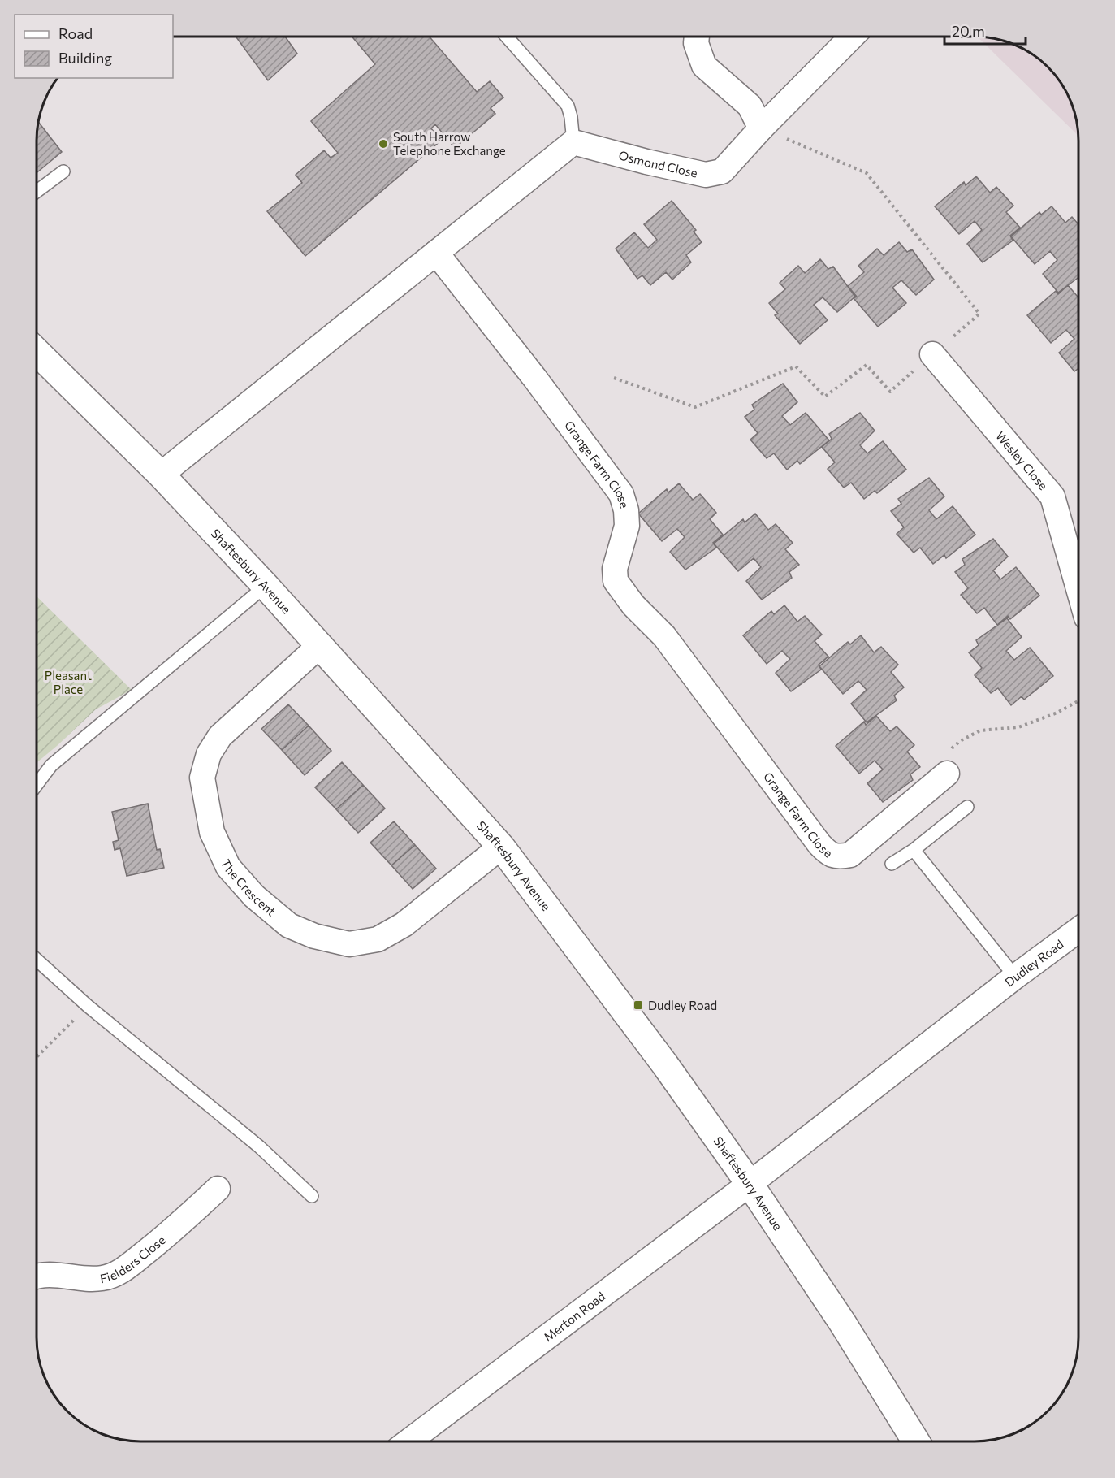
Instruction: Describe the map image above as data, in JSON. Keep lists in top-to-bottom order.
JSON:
{
  "streets": {
    "street": [
      "Osmond Close",
      "Wesley Close",
      "Grange Farm Close",
      "Shaftesbury Avenue",
      "The Crescent",
      "Dudley Road",
      "Fielders Close",
      "Merton Road"
    ]
  },
  "crossings": [
    ["Shaftesbury Avenue", "The Crescent"],
    ["Shaftesbury Avenue", "Dudley Road"],
    ["Shaftesbury Avenue", "Merton Road"],
    ["Dudley Road", "Merton Road"]
  ],
  "parks": ["Pleasant Place"],
  "places": {
    "other": ["South Harrow Telephone Exchange"],
    "transit": ["Dudley Road"]
  },
  "legend": ["Road", "Building"],
  "scale_bar": "20 m"
}
